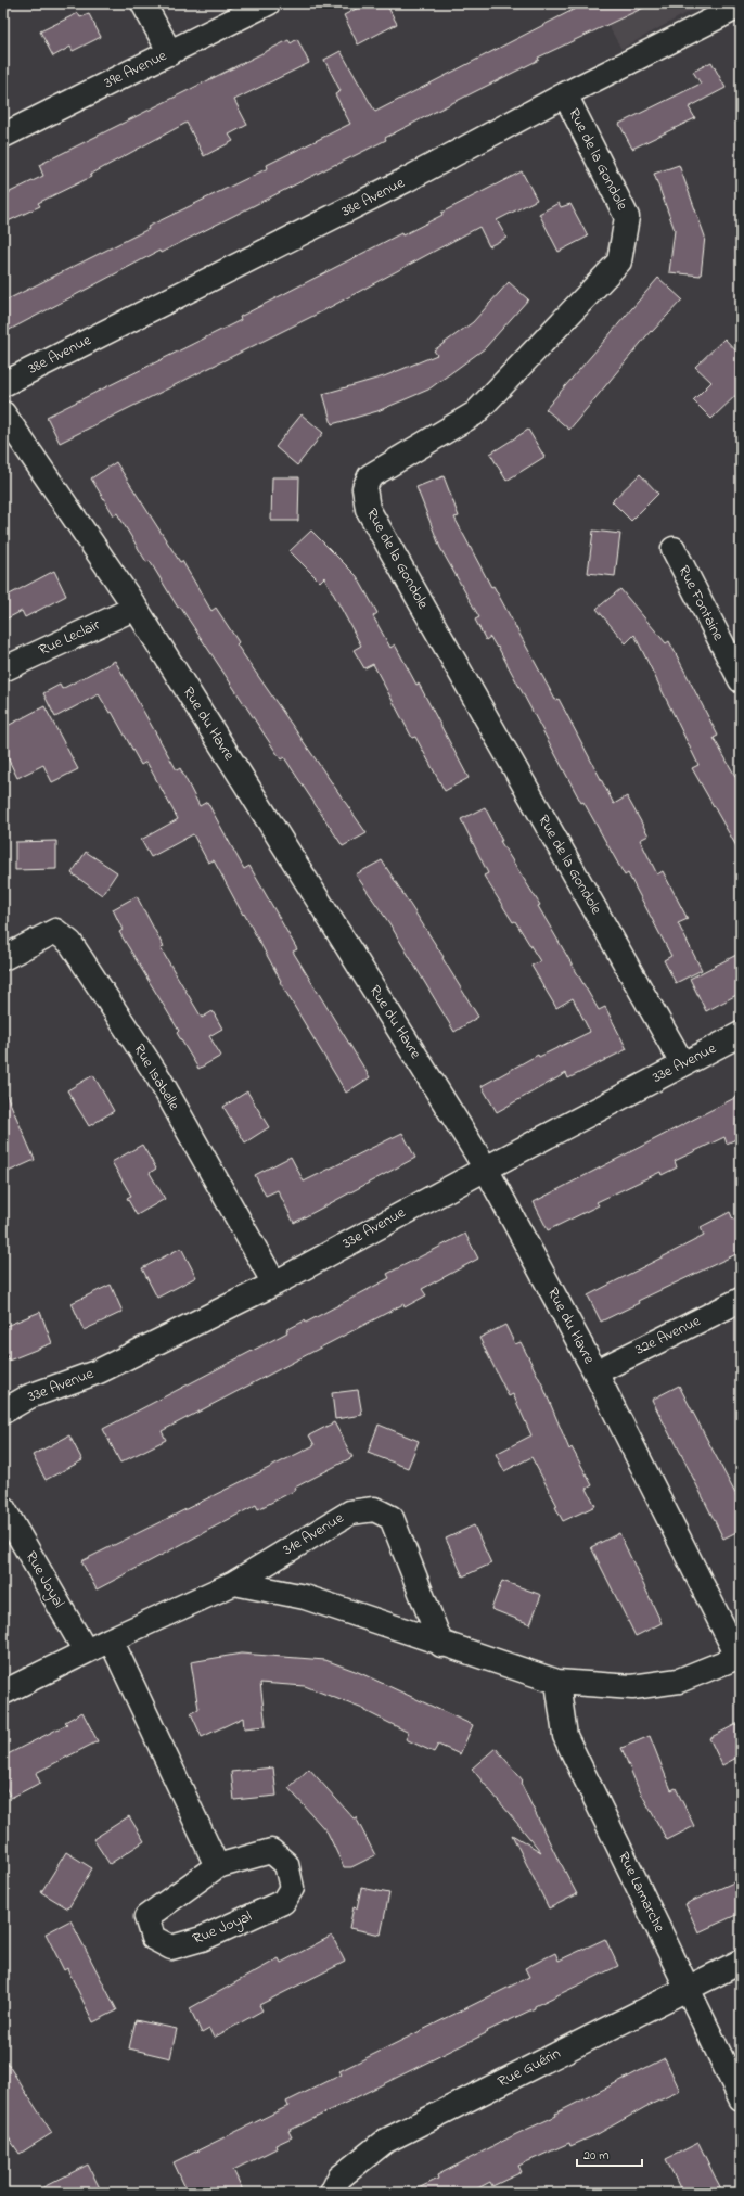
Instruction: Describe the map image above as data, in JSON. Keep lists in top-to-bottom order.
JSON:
{
  "streets": {
    "street": [
      "39e Avenue",
      "Rue de la Gondole",
      "38e Avenue",
      "Rue Fontaine",
      "Rue Leclair",
      "Rue du Havre",
      "33e Avenue",
      "Rue Isabelle",
      "32e Avenue",
      "31e Avenue",
      "Rue Joyal",
      "Rue Lamarche",
      "Rue Guérin"
    ]
  },
  "crossings": [
    ["Rue de la Gondole", "38e Avenue"],
    ["Rue de la Gondole", "33e Avenue"],
    ["Rue Leclair", "Rue du Havre"],
    ["Rue du Havre", "33e Avenue"],
    ["Rue du Havre", "32e Avenue"],
    ["33e Avenue", "Rue Isabelle"],
    ["31e Avenue", "Rue Joyal"],
    ["Rue Lamarche", "Rue Guérin"]
  ],
  "scale_bar": "20 m"
}
